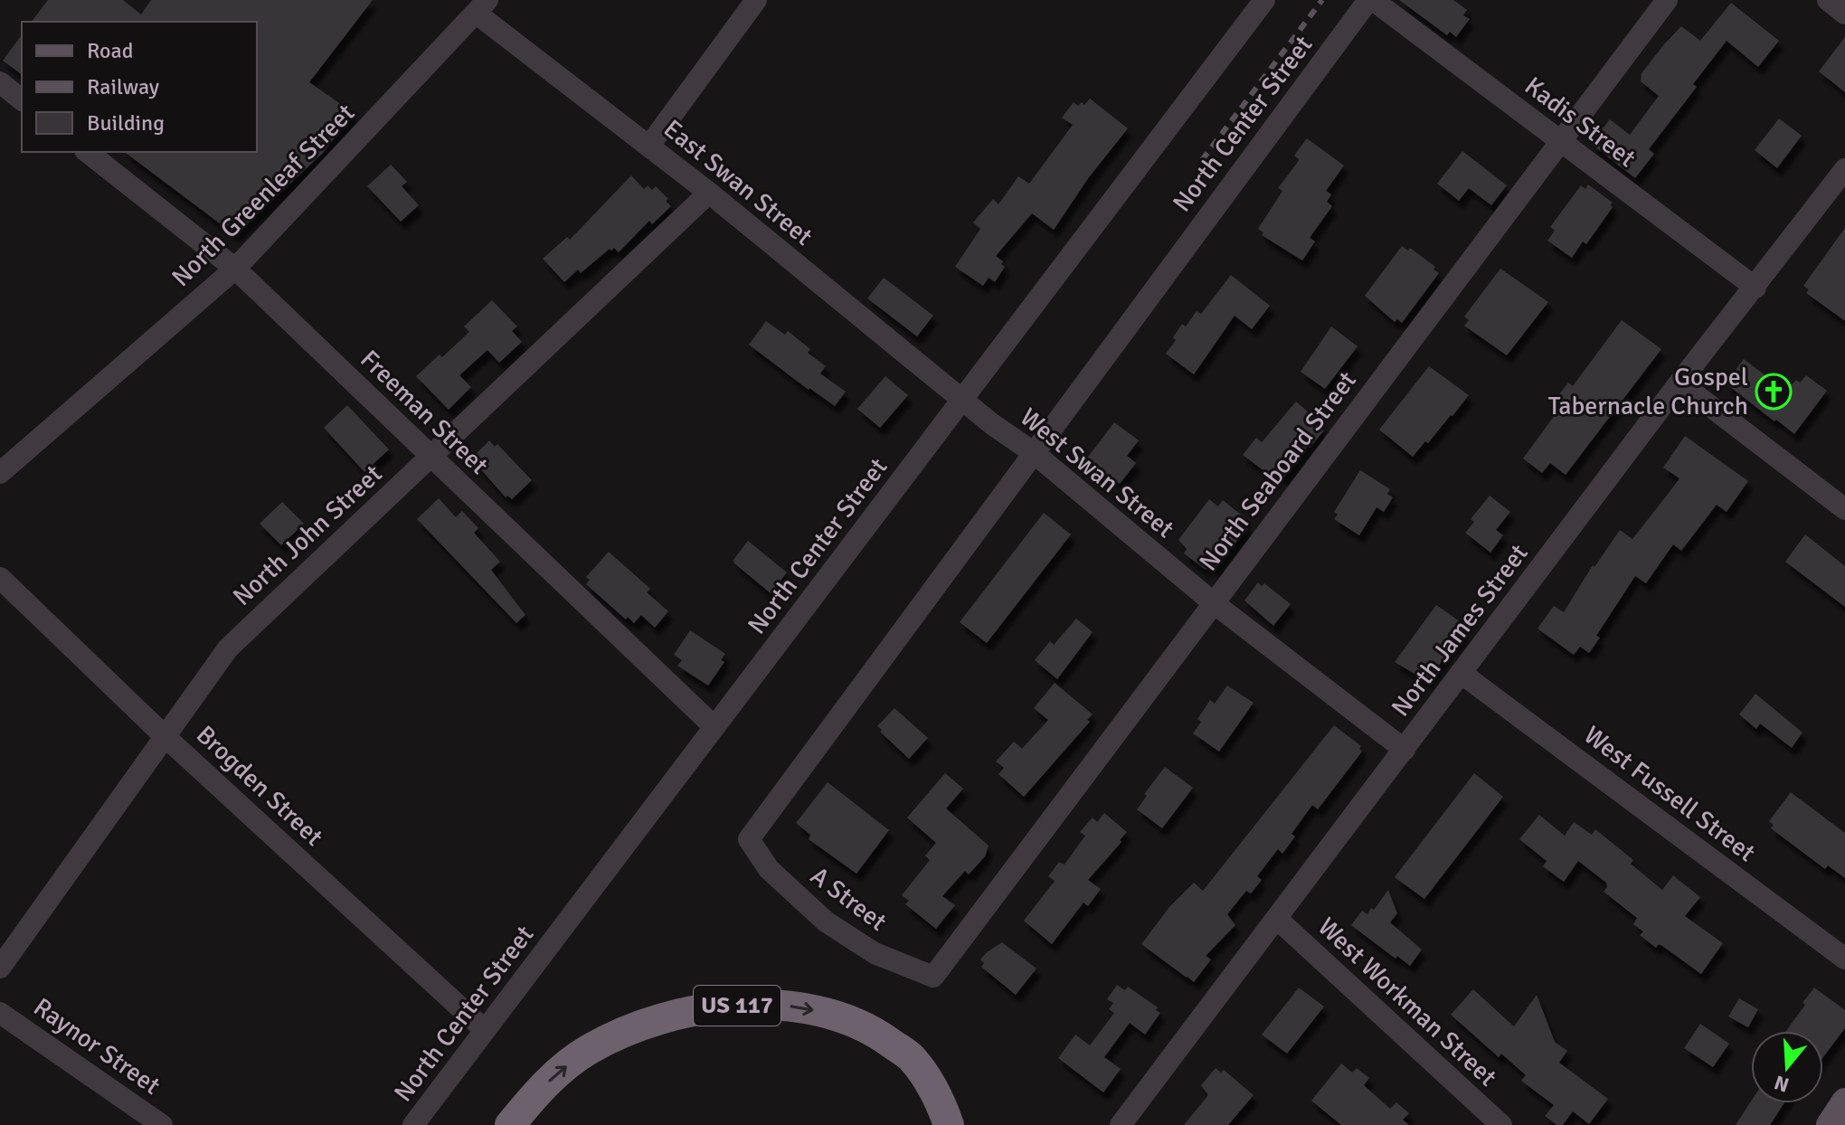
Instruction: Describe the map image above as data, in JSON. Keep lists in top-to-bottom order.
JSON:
{
  "streets": {
    "highway": ["US 117"],
    "street": [
      "Kadis Street",
      "North Center Street",
      "East Swan Street",
      "North Greenleaf Street",
      "Freeman Street",
      "North Seaboard Street",
      "West Swan Street",
      "North John Street",
      "North James Street",
      "Brogden Street",
      "West Fussell Street",
      "A Street",
      "West Workman Street",
      "Raynor Street"
    ]
  },
  "crossings": [
    ["Kadis Street", "North Center Street"],
    ["Kadis Street", "North Seaboard Street"],
    ["Kadis Street", "North James Street"],
    ["North Center Street", "East Swan Street"],
    ["North Center Street", "Freeman Street"],
    ["North Center Street", "West Swan Street"],
    ["North Center Street", "Brogden Street"],
    ["North Center Street", "A Street"],
    ["East Swan Street", "North Greenleaf Street"],
    ["East Swan Street", "West Swan Street"],
    ["East Swan Street", "North John Street"],
    ["North Greenleaf Street", "Freeman Street"],
    ["Freeman Street", "North John Street"],
    ["North Seaboard Street", "West Swan Street"],
    ["North Seaboard Street", "A Street"],
    ["West Swan Street", "North James Street"],
    ["North John Street", "Brogden Street"],
    ["North James Street", "West Fussell Street"],
    ["North James Street", "West Workman Street"]
  ],
  "places": {
    "church": ["Gospel Tabernacle Church"]
  },
  "legend": ["Road", "Railway", "Building"],
  "north": "bottom"
}
